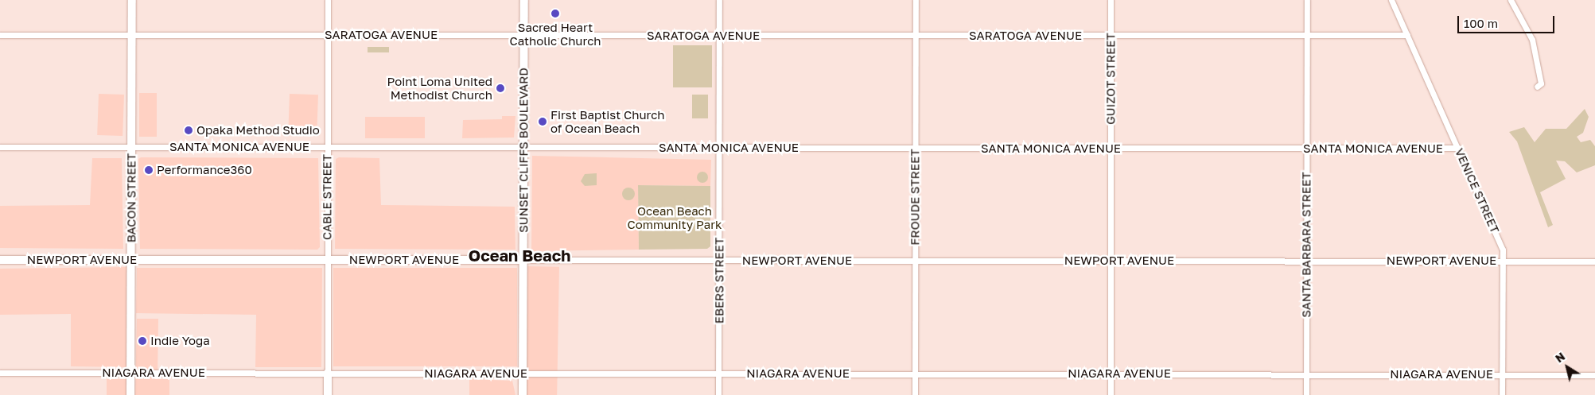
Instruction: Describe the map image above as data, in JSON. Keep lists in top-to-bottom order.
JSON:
{
  "streets": {
    "street": [
      "SARATOGA AVENUE",
      "GUIZOT STREET",
      "SANTA MONICA AVENUE",
      "SUNSET CLIFFS BOULEVARD",
      "VENICE STREET",
      "CABLE STREET",
      "FROUDE STREET",
      "BACON STREET",
      "SANTA BARBARA STREET",
      "NEWPORT AVENUE",
      "EBERS STREET",
      "NIAGARA AVENUE"
    ]
  },
  "crossings": [
    ["SARATOGA AVENUE", "GUIZOT STREET"],
    ["SARATOGA AVENUE", "SUNSET CLIFFS BOULEVARD"],
    ["SARATOGA AVENUE", "VENICE STREET"],
    ["SARATOGA AVENUE", "CABLE STREET"],
    ["SARATOGA AVENUE", "FROUDE STREET"],
    ["SARATOGA AVENUE", "BACON STREET"],
    ["SARATOGA AVENUE", "SANTA BARBARA STREET"],
    ["SARATOGA AVENUE", "EBERS STREET"],
    ["GUIZOT STREET", "SANTA MONICA AVENUE"],
    ["GUIZOT STREET", "NEWPORT AVENUE"],
    ["GUIZOT STREET", "NIAGARA AVENUE"],
    ["SANTA MONICA AVENUE", "SUNSET CLIFFS BOULEVARD"],
    ["SANTA MONICA AVENUE", "VENICE STREET"],
    ["SANTA MONICA AVENUE", "CABLE STREET"],
    ["SANTA MONICA AVENUE", "FROUDE STREET"],
    ["SANTA MONICA AVENUE", "BACON STREET"],
    ["SANTA MONICA AVENUE", "SANTA BARBARA STREET"],
    ["SANTA MONICA AVENUE", "EBERS STREET"],
    ["SUNSET CLIFFS BOULEVARD", "NEWPORT AVENUE"],
    ["SUNSET CLIFFS BOULEVARD", "NIAGARA AVENUE"],
    ["VENICE STREET", "NEWPORT AVENUE"],
    ["VENICE STREET", "NIAGARA AVENUE"],
    ["CABLE STREET", "NEWPORT AVENUE"],
    ["CABLE STREET", "NIAGARA AVENUE"],
    ["FROUDE STREET", "NEWPORT AVENUE"],
    ["FROUDE STREET", "NIAGARA AVENUE"],
    ["BACON STREET", "NEWPORT AVENUE"],
    ["BACON STREET", "NIAGARA AVENUE"],
    ["SANTA BARBARA STREET", "NEWPORT AVENUE"],
    ["SANTA BARBARA STREET", "NIAGARA AVENUE"],
    ["NEWPORT AVENUE", "EBERS STREET"],
    ["EBERS STREET", "NIAGARA AVENUE"]
  ],
  "districts": ["Ocean Beach"],
  "parks": ["Ocean Beach Community Park"],
  "places": [
    "Sacred Heart Catholic Church",
    "Point Loma United Methodist Church",
    "First Baptist Church of Ocean Beach",
    "Opaka Method Studio",
    "Performance360",
    "Indie Yoga"
  ],
  "scale_bar": "100 m",
  "north": "top left"
}
